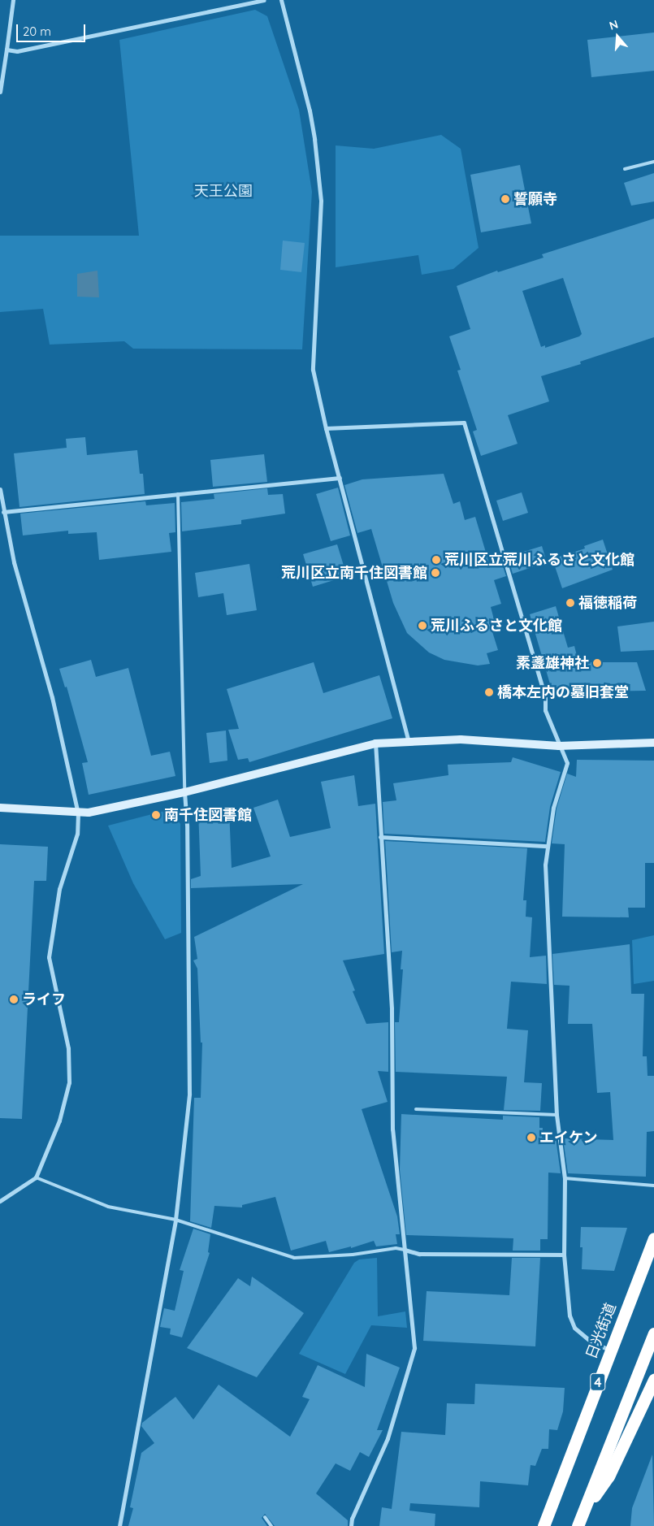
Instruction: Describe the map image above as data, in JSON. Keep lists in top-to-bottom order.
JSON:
{
  "streets": {
    "highway": ["日光街道", "4"]
  },
  "parks": ["天王公園"],
  "places": [
    "誓願寺",
    "荒川区立荒川ふるさと文化館",
    "荒川区立南千住図書館",
    "福徳稲荷",
    "荒川ふるさと文化館",
    "素盞雄神社",
    "橋本左内の墓旧套堂",
    "南千住図書館",
    "ライフ",
    "エイケン"
  ],
  "scale_bar": "20 m",
  "north": "top"
}
